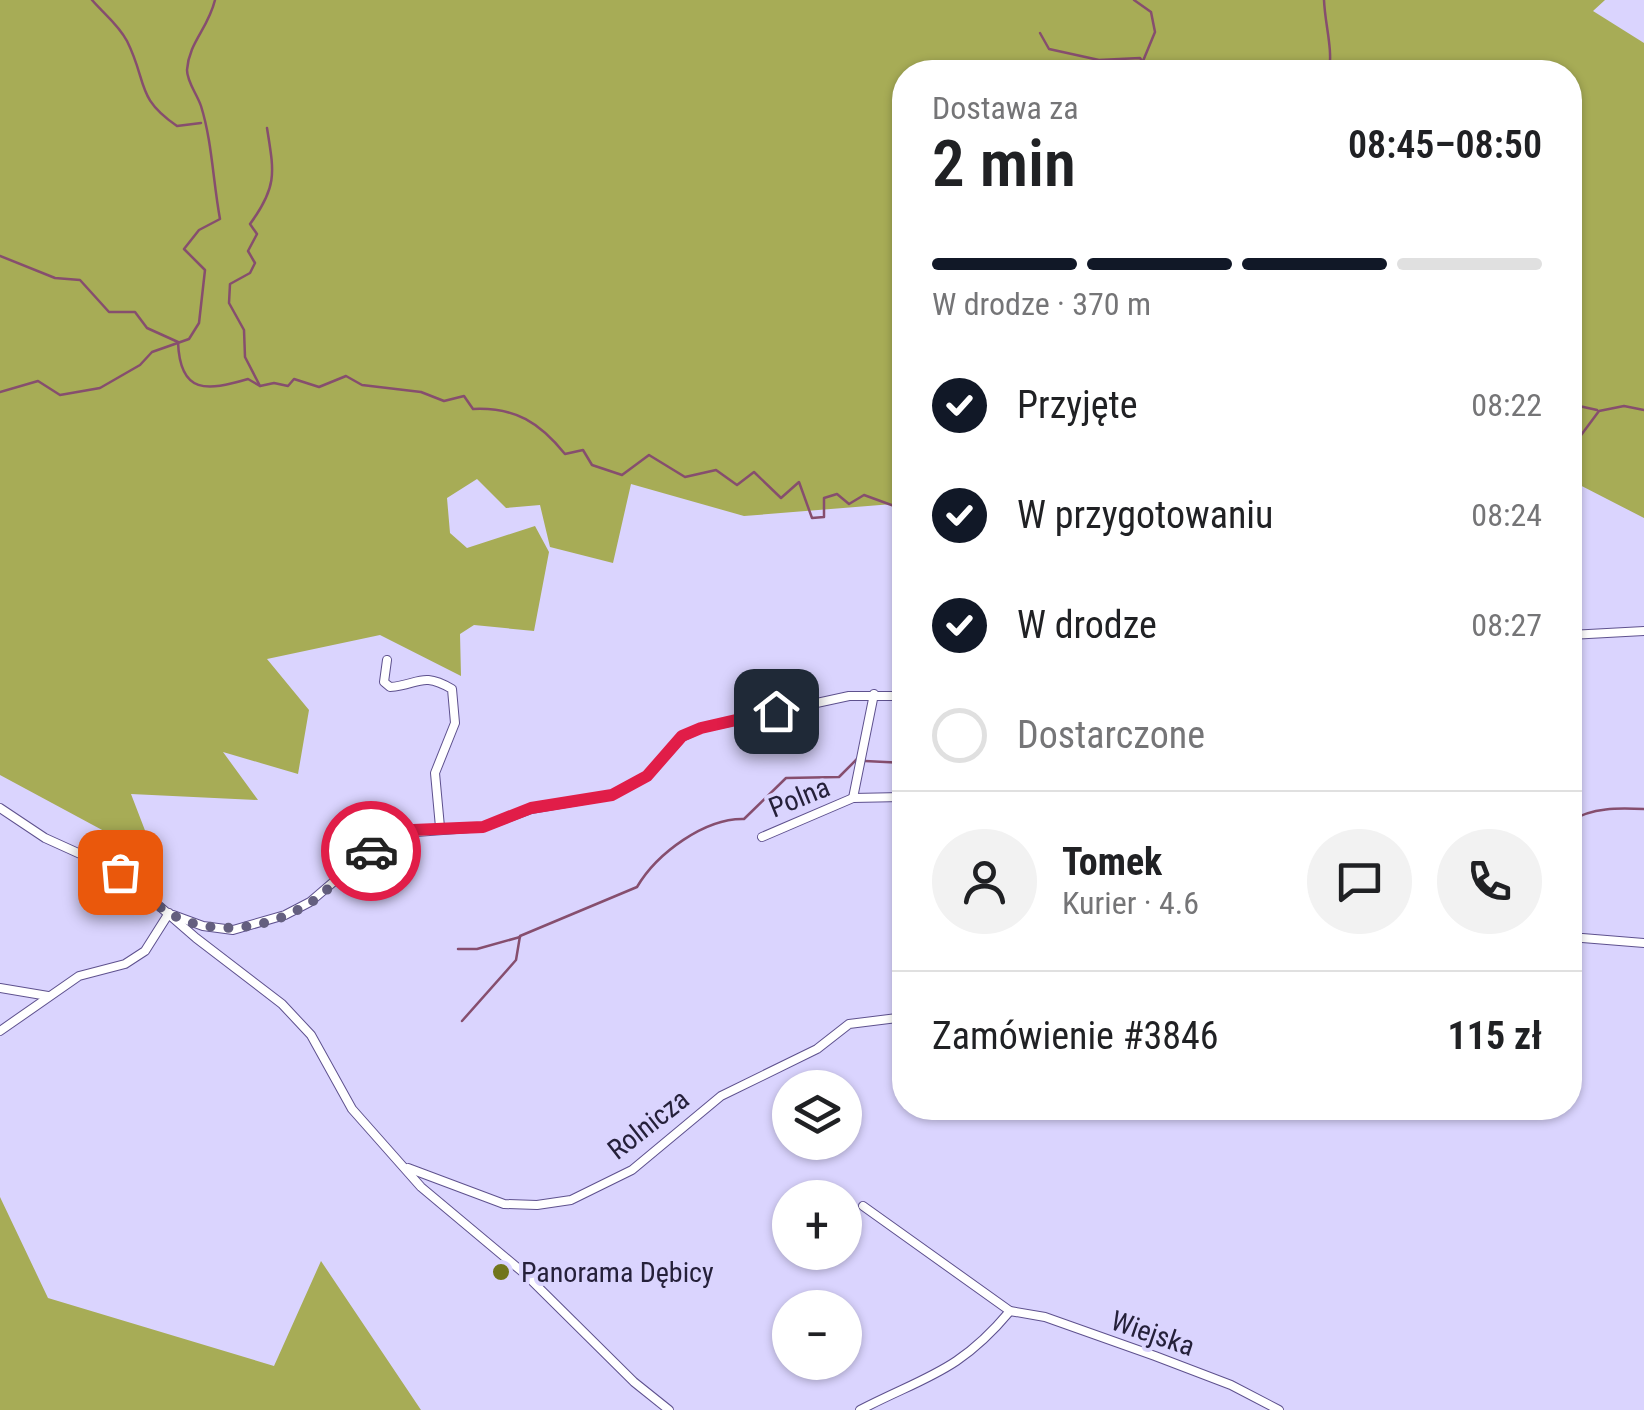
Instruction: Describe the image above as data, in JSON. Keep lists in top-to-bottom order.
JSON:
{
  "streets": {
    "street": ["Polna", "Rolnicza", "Wiejska"]
  },
  "places": ["Panorama Dębicy"],
  "page": {
    "heading": ["2 min", "Dostawa za", "08:45–08:50"],
    "panel": [
      "Tomek",
      "Kurier · 4.6",
      "Zamówienie #3846",
      "115 zł"
    ],
    "bar": "W drodze · 370 m",
    "list": [
      ["Przyjęte", "08:22"],
      ["W przygotowaniu", "08:24"],
      ["W drodze", "08:27"],
      "Dostarczone"
    ],
    "map_buttons": ["+", "−"]
  }
}
